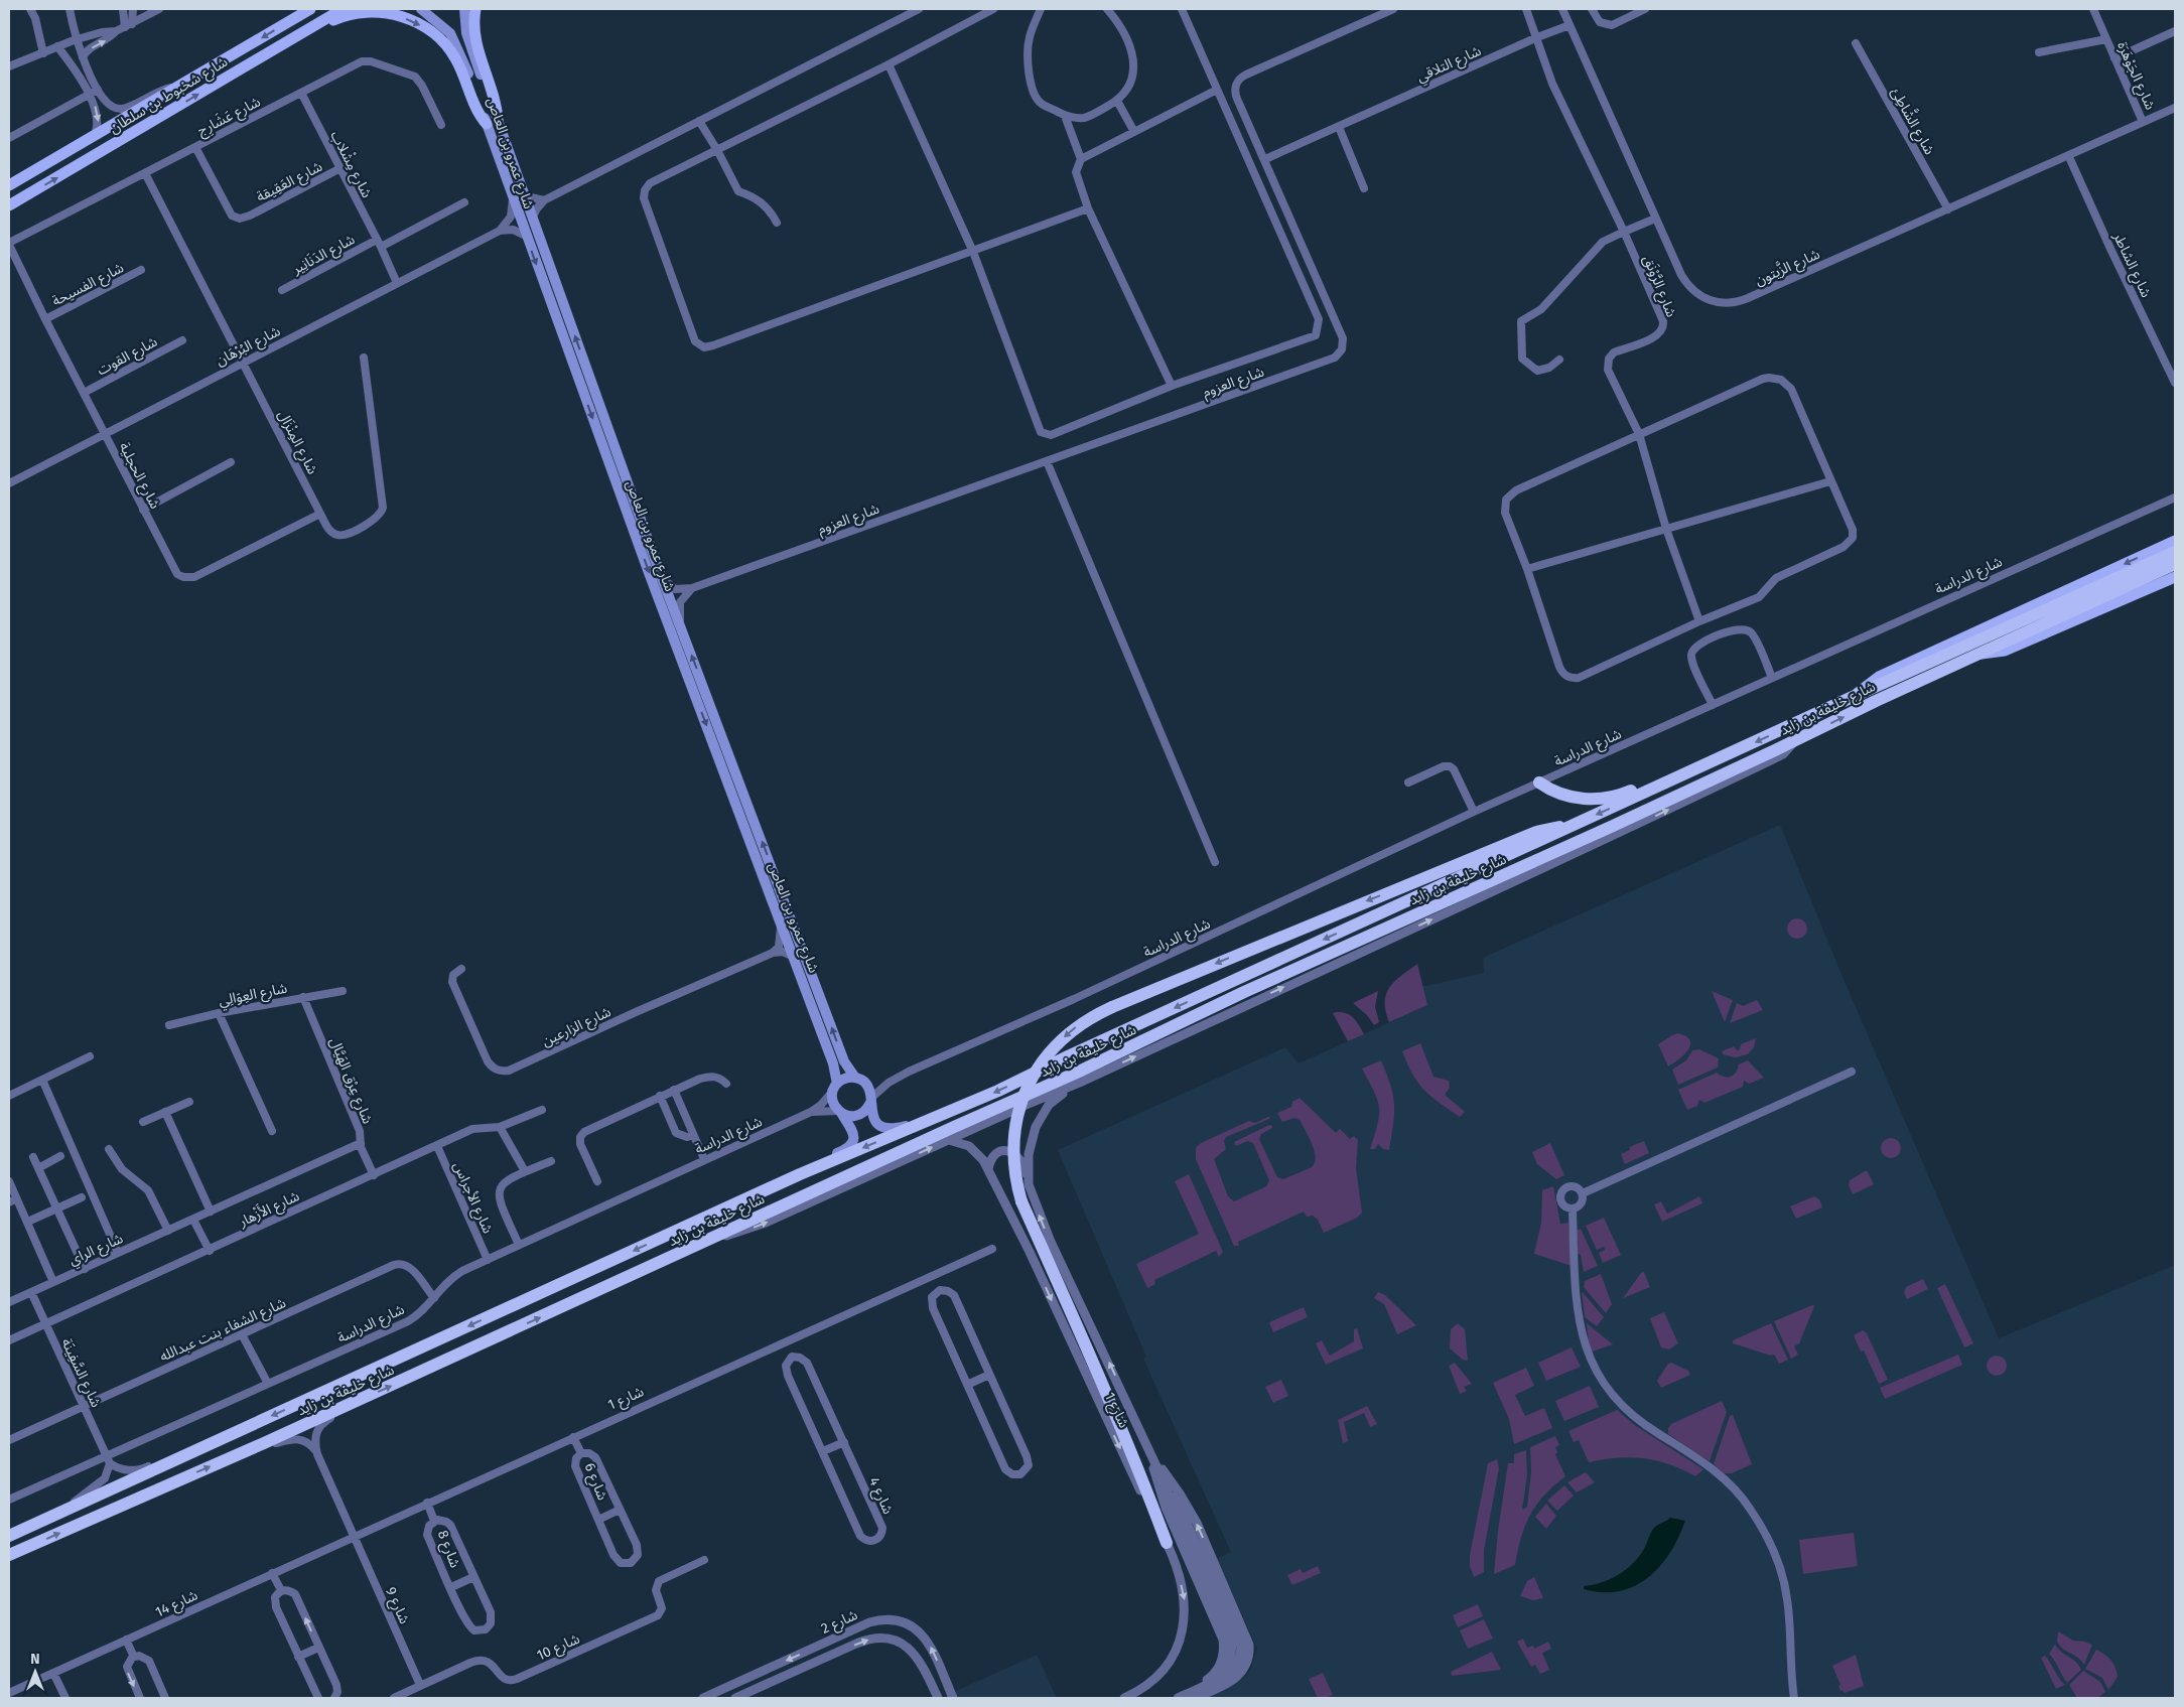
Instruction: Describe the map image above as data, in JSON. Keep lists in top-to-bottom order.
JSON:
{
  "streets": {
    "highway": ["شارع خليفة بن زايد"],
    "main road": ["شارع شخبوط بن سلطان", "شارع عمرو بن العاص"],
    "street": [
      "شارع التلاقي",
      "شارع الجَوْهَرَة",
      "شارع عَشَارِج",
      "شارع الشَّاطِئ",
      "شارع مِشْلاب",
      "شارع العَقِيقة",
      "شارع الدَنَانِير",
      "شارع الشاطر",
      "شارع الزَّيتون",
      "شارع الفسيحة",
      "شارع الرَّوْنَق",
      "شارع البُرْهَان",
      "شارع القوت",
      "شارع العزوم",
      "شارع المِنْزَال",
      "شارع الحجلية",
      "شارع الدراسة",
      "شارع العِوَالِي",
      "شارع الزارعين",
      "شارع عِرْق الهَيَّال",
      "شارع الأجراس",
      "شارع الأَزْهار",
      "شارع الراي",
      "شارع الشفاء بنت عبدالله",
      "شارع السَّفِينَة",
      "شارع 1",
      "شارع 6",
      "شارع 4",
      "شارع 8",
      "شارع 14",
      "شارع 9",
      "شارع 2",
      "شارع 10"
    ]
  },
  "crossings": [
    ["شارع التلاقي", "شارع الزَّيتون"],
    ["شارع التلاقي", "شارع العزوم"],
    ["شارع الجَوْهَرَة", "شارع الزَّيتون"],
    ["شارع عَشَارِج", "شارع مِشْلاب"],
    ["شارع عَشَارِج", "شارع العَقِيقة"],
    ["شارع عَشَارِج", "شارع المِنْزَال"],
    ["شارع عَشَارِج", "شارع الحجلية"],
    ["شارع الشَّاطِئ", "شارع الزَّيتون"],
    ["شارع عمرو بن العاص", "شارع العزوم"],
    ["شارع عمرو بن العاص", "شارع الدراسة"],
    ["شارع مِشْلاب", "شارع العَقِيقة"],
    ["شارع مِشْلاب", "شارع الدَنَانِير"],
    ["شارع مِشْلاب", "شارع البُرْهَان"],
    ["شارع الشاطر", "شارع الزَّيتون"],
    ["شارع الفسيحة", "شارع الحجلية"],
    ["شارع البُرْهَان", "شارع المِنْزَال"],
    ["شارع البُرْهَان", "شارع الحجلية"],
    ["شارع القوت", "شارع الحجلية"],
    ["شارع المِنْزَال", "شارع الحجلية"],
    ["شارع الدراسة", "شارع الأجراس"],
    ["شارع الدراسة", "شارع الشفاء بنت عبدالله"],
    ["شارع الدراسة", "شارع السَّفِينَة"],
    ["شارع العِوَالِي", "شارع عِرْق الهَيَّال"],
    ["شارع عِرْق الهَيَّال", "شارع الأَزْهار"],
    ["شارع عِرْق الهَيَّال", "شارع الراي"],
    ["شارع الأجراس", "شارع الأَزْهار"],
    ["شارع الأَزْهار", "شارع السَّفِينَة"],
    ["شارع الراي", "شارع السَّفِينَة"],
    ["شارع الشفاء بنت عبدالله", "شارع السَّفِينَة"],
    ["شارع 1", "شارع 6"],
    ["شارع 1", "شارع 4"],
    ["شارع 1", "شارع 8"],
    ["شارع 1", "شارع 14"],
    ["شارع 1", "شارع 9"],
    ["شارع 14", "شارع 9"],
    ["شارع 9", "شارع 10"]
  ],
  "north": "top"
}
